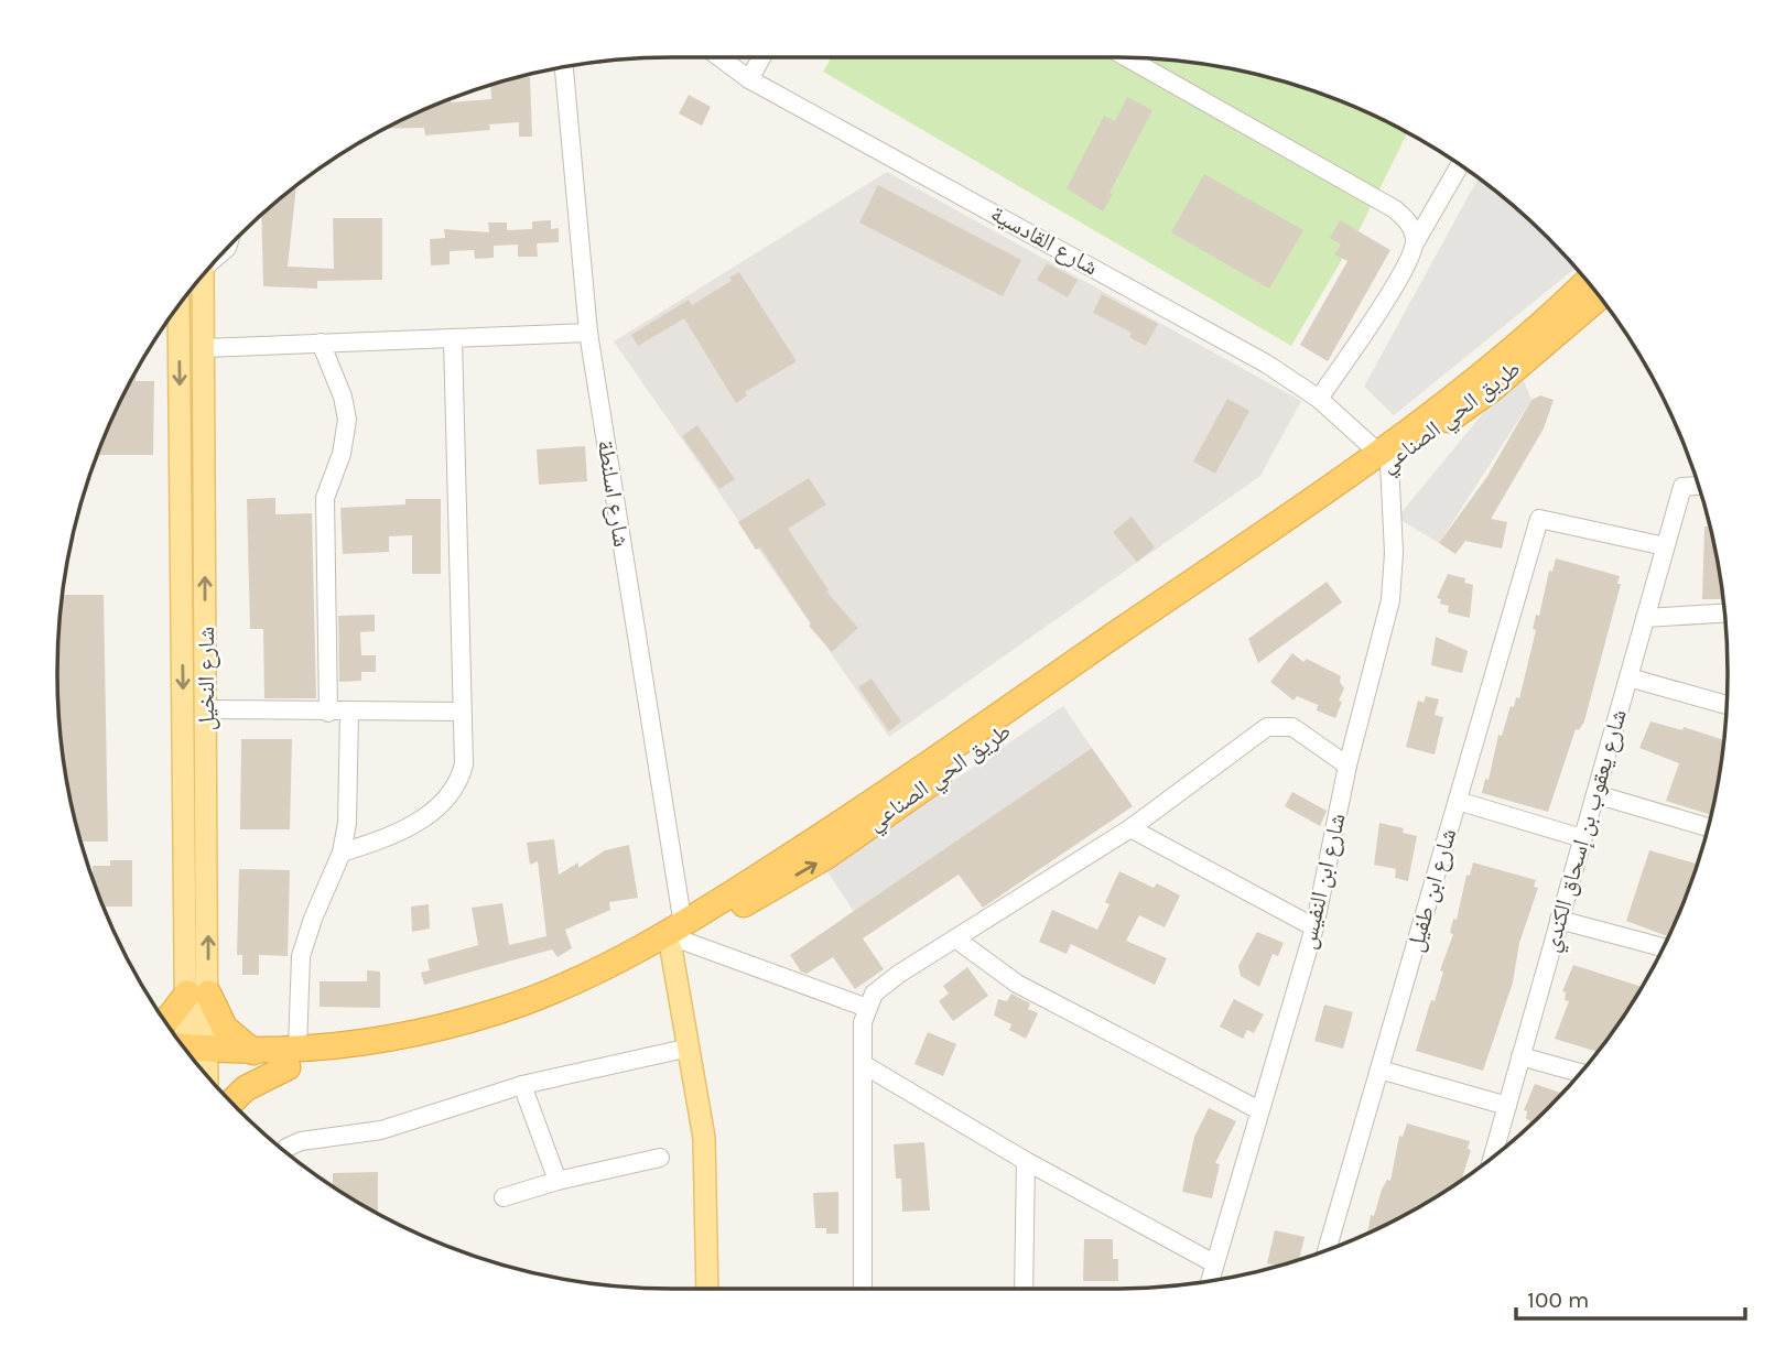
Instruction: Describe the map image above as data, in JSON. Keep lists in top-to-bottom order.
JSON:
{
  "streets": {
    "highway": ["طريق الحي الصناعي"],
    "main road": ["شارع النخيل"],
    "street": [
      "شارع القادسية",
      "شارع اسلنطة",
      "شارع يعقوب بن إسحاق الكندي",
      "شارع ابن النفيس",
      "شارع ابن طفيل"
    ]
  },
  "crossings": [
    ["شارع القادسية", "طريق الحي الصناعي"],
    ["شارع القادسية", "شارع ابن النفيس"],
    ["طريق الحي الصناعي", "شارع اسلنطة"],
    ["طريق الحي الصناعي", "شارع ابن النفيس"],
    ["شارع يعقوب بن إسحاق الكندي", "شارع ابن طفيل"]
  ],
  "scale_bar": "100 m"
}
